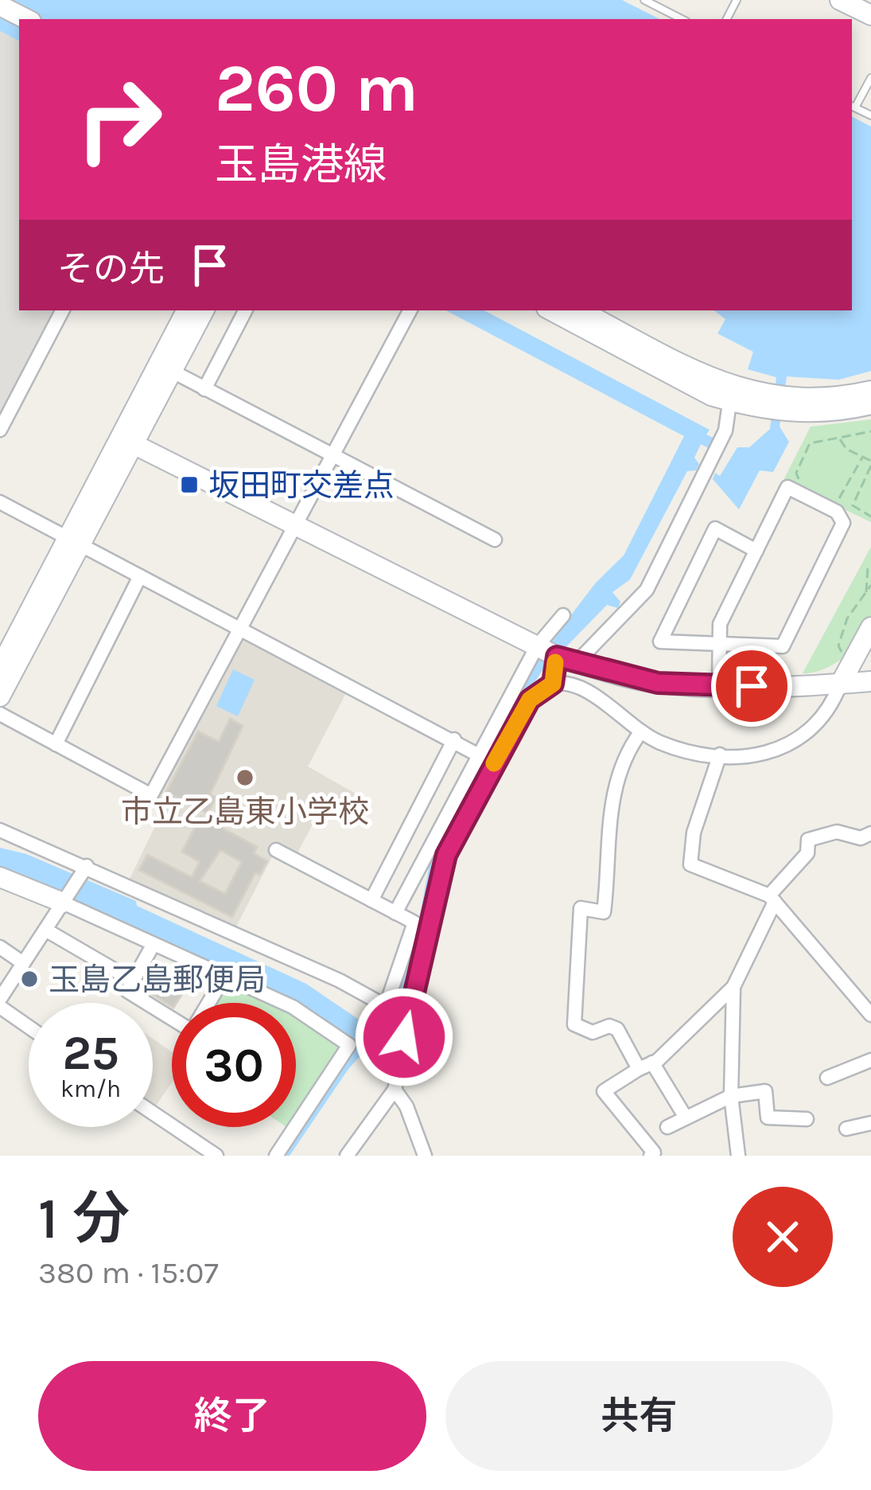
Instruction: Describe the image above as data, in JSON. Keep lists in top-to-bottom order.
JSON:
{
  "places": {
    "transit": ["坂田町交差点"],
    "other": ["市立乙島東小学校", "玉島乙島郵便局"]
  },
  "page": {
    "turn": ["260 m", "玉島港線"],
    "then": "その先",
    "speed": "25 km/h",
    "limit": "30",
    "heading": ["1 分", "380 m · 15:07"],
    "buttons": ["終了", "共有"]
  }
}
